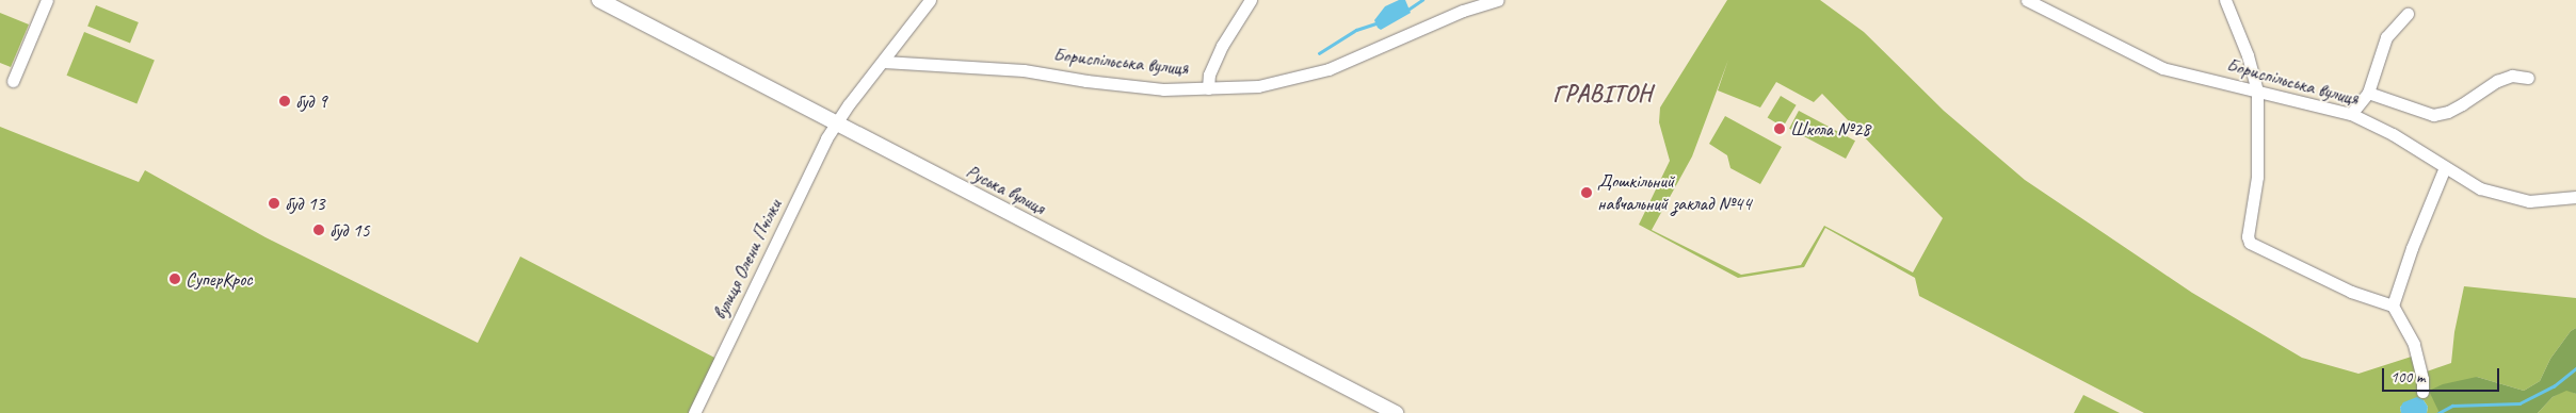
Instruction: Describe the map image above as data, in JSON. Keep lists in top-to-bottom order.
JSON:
{
  "streets": {
    "main road": ["Руська вулиця"],
    "street": ["Бориспільська вулиця", "вулиця Олени Пчілки"]
  },
  "crossings": [
    ["Бориспільська вулиця", "вулиця Олени Пчілки"],
    ["Руська вулиця", "вулиця Олени Пчілки"]
  ],
  "districts": ["ГРАВІТОН"],
  "places": [
    "буд 9",
    "Школа №28",
    "Дошкільний навчальний заклад №44",
    "буд 13",
    "буд 15",
    "СуперКрос"
  ],
  "scale_bar": "100 m"
}
